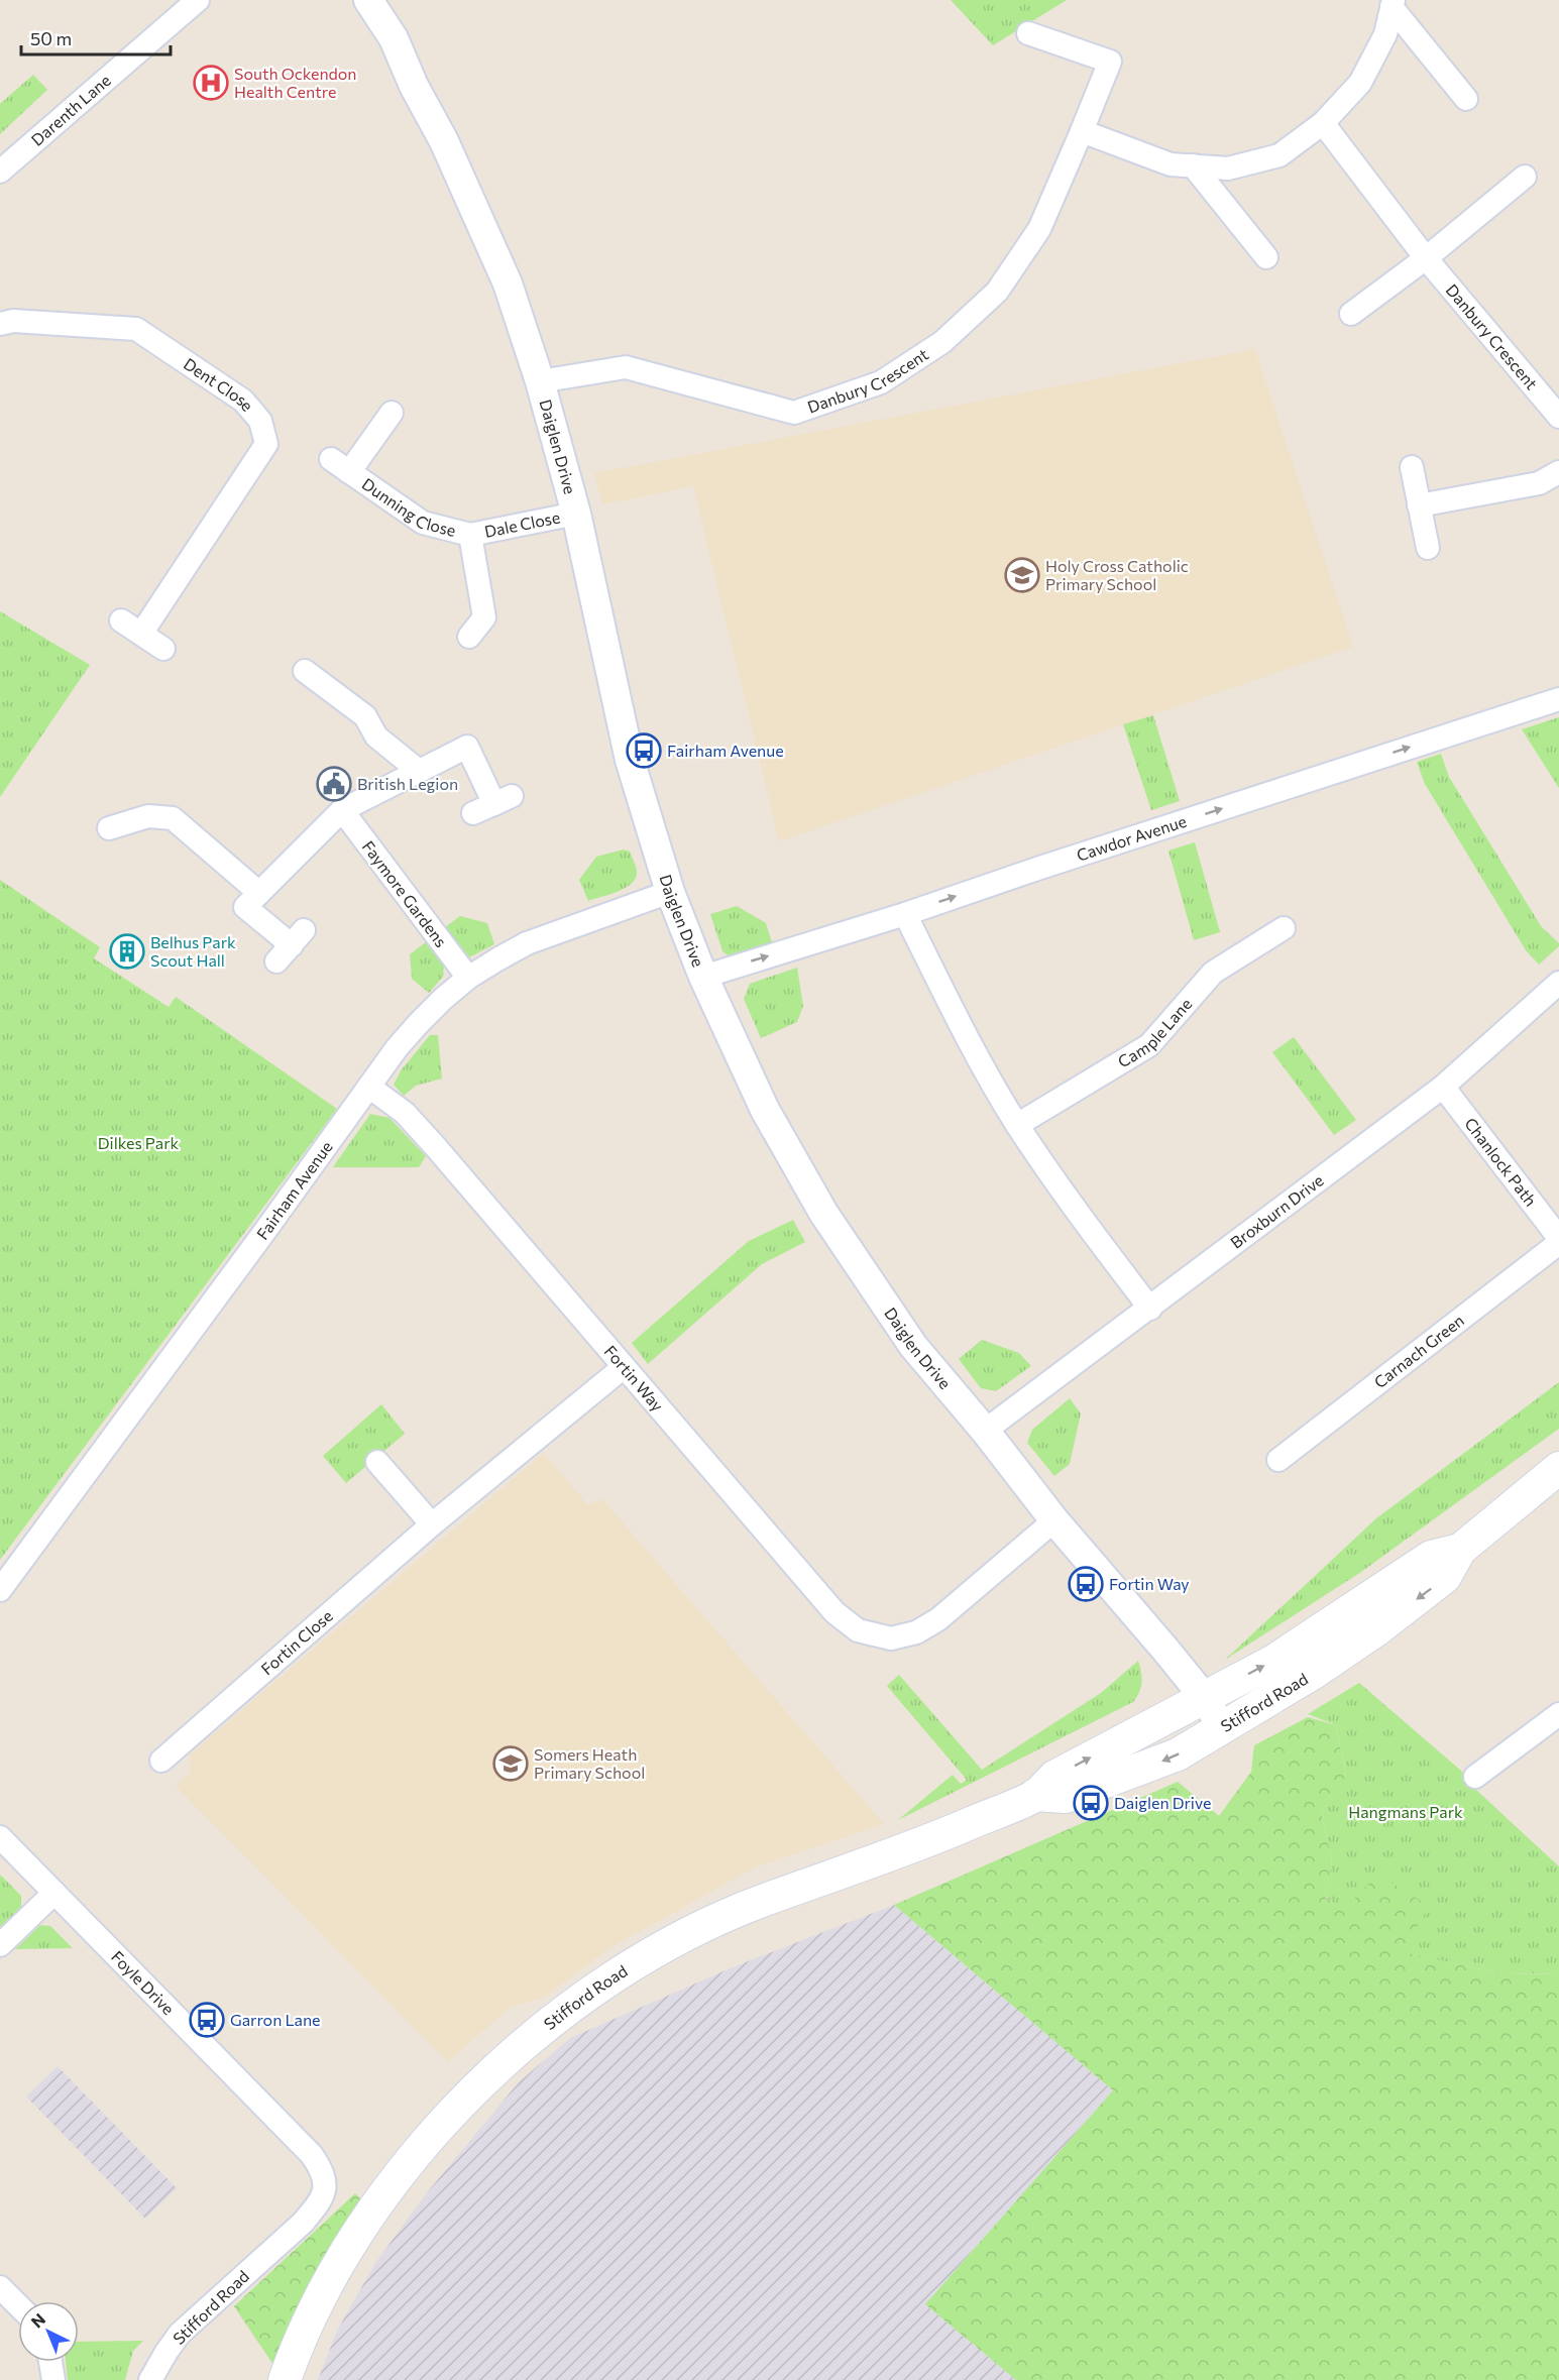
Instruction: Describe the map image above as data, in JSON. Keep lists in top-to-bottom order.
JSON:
{
  "streets": {
    "main road": ["Stifford Road"],
    "street": [
      "Darenth Lane",
      "Danbury Crescent",
      "Dent Close",
      "Daiglen Drive",
      "Dunning Close",
      "Dale Close",
      "Cawdor Avenue",
      "Faymore Gardens",
      "Cample Lane",
      "Chanlock Path",
      "Fairham Avenue",
      "Broxburn Drive",
      "Carnach Green",
      "Fortin Way",
      "Fortin Close",
      "Foyle Drive"
    ]
  },
  "crossings": [
    ["Danbury Crescent", "Daiglen Drive"],
    ["Daiglen Drive", "Dale Close"],
    ["Daiglen Drive", "Cawdor Avenue"],
    ["Daiglen Drive", "Fairham Avenue"],
    ["Daiglen Drive", "Broxburn Drive"],
    ["Daiglen Drive", "Fortin Way"],
    ["Daiglen Drive", "Stifford Road"],
    ["Dunning Close", "Dale Close"],
    ["Faymore Gardens", "Fairham Avenue"],
    ["Chanlock Path", "Broxburn Drive"],
    ["Fairham Avenue", "Fortin Way"],
    ["Fortin Way", "Fortin Close"],
    ["Stifford Road", "Foyle Drive"]
  ],
  "one_way": ["Cawdor Avenue"],
  "parks": ["Dilkes Park", "Hangmans Park"],
  "places": {
    "hospital": ["South Ockendon Health Centre"],
    "school or university": ["Holy Cross Catholic Primary School", "Somers Heath Primary School"],
    "bus stop": [
      "Fairham Avenue",
      "Fortin Way",
      "Daiglen Drive",
      "Garron Lane"
    ],
    "public building": ["British Legion"],
    "building": ["Belhus Park Scout Hall"]
  },
  "scale_bar": "50 m",
  "north": "top left"
}
